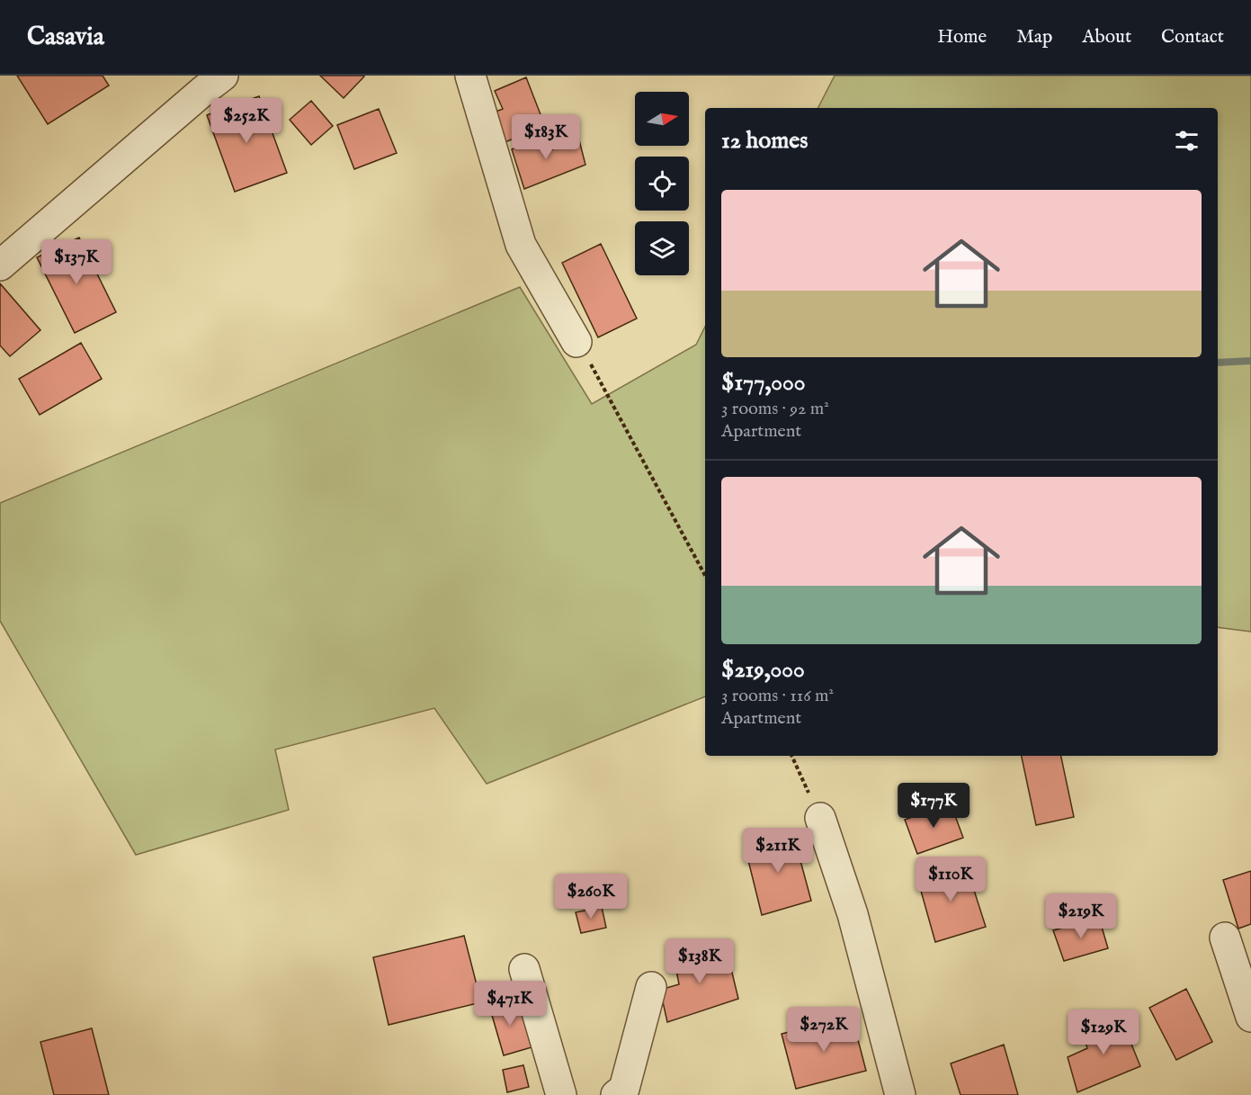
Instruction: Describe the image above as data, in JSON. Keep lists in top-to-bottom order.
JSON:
{
  "north": "right",
  "page": {
    "header": "Casavia",
    "nav": [
      "Home",
      "Map",
      "About",
      "Contact"
    ],
    "price": [
      "$252K",
      "$183K",
      "$137K",
      "$177K",
      "$211K",
      "$110K",
      "$260K",
      "$219K",
      "$138K",
      "$471K",
      "$272K",
      "$129K"
    ],
    "heading": "12 homes",
    "list": [
      {
        "name": "$177,000",
        "note": "3 rooms · 92 m² · Apartment"
      },
      {
        "name": "$219,000",
        "note": "3 rooms · 116 m² · Apartment"
      }
    ]
  }
}
